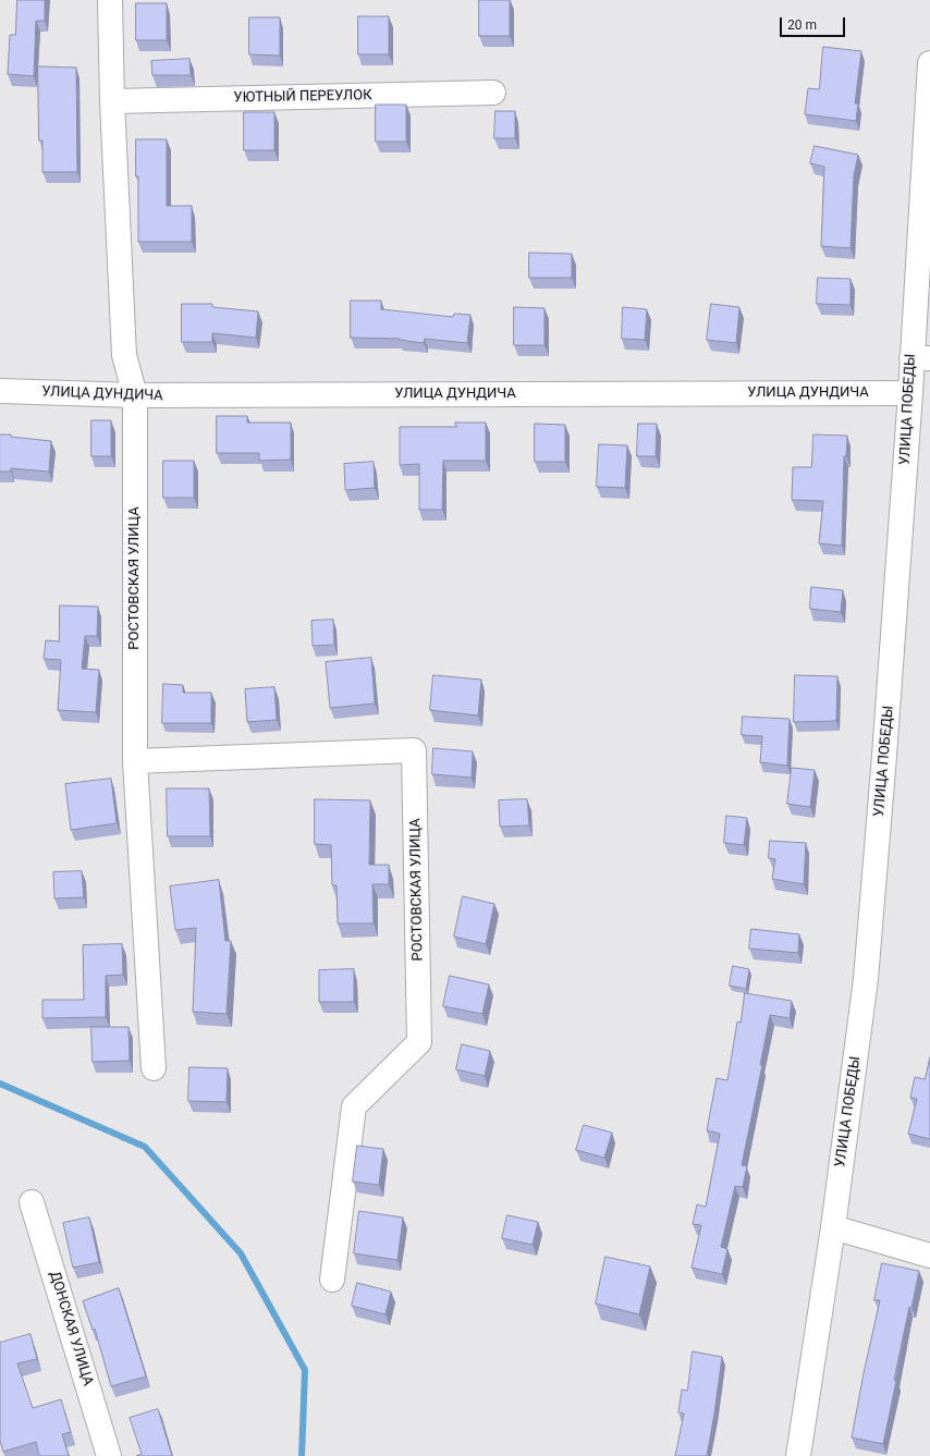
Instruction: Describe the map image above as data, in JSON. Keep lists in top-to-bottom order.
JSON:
{
  "streets": {
    "street": [
      "УЮТНЫЙ ПЕРЕУЛОК",
      "УЛИЦА ДУНДИЧА",
      "УЛИЦА ПОБЕДЫ",
      "РОСТОВСКАЯ УЛИЦА",
      "ДОНСКАЯ УЛИЦА"
    ]
  },
  "crossings": [
    ["УЛИЦА ДУНДИЧА", "УЛИЦА ПОБЕДЫ"],
    ["УЛИЦА ДУНДИЧА", "РОСТОВСКАЯ УЛИЦА"]
  ],
  "scale_bar": "20 m"
}
